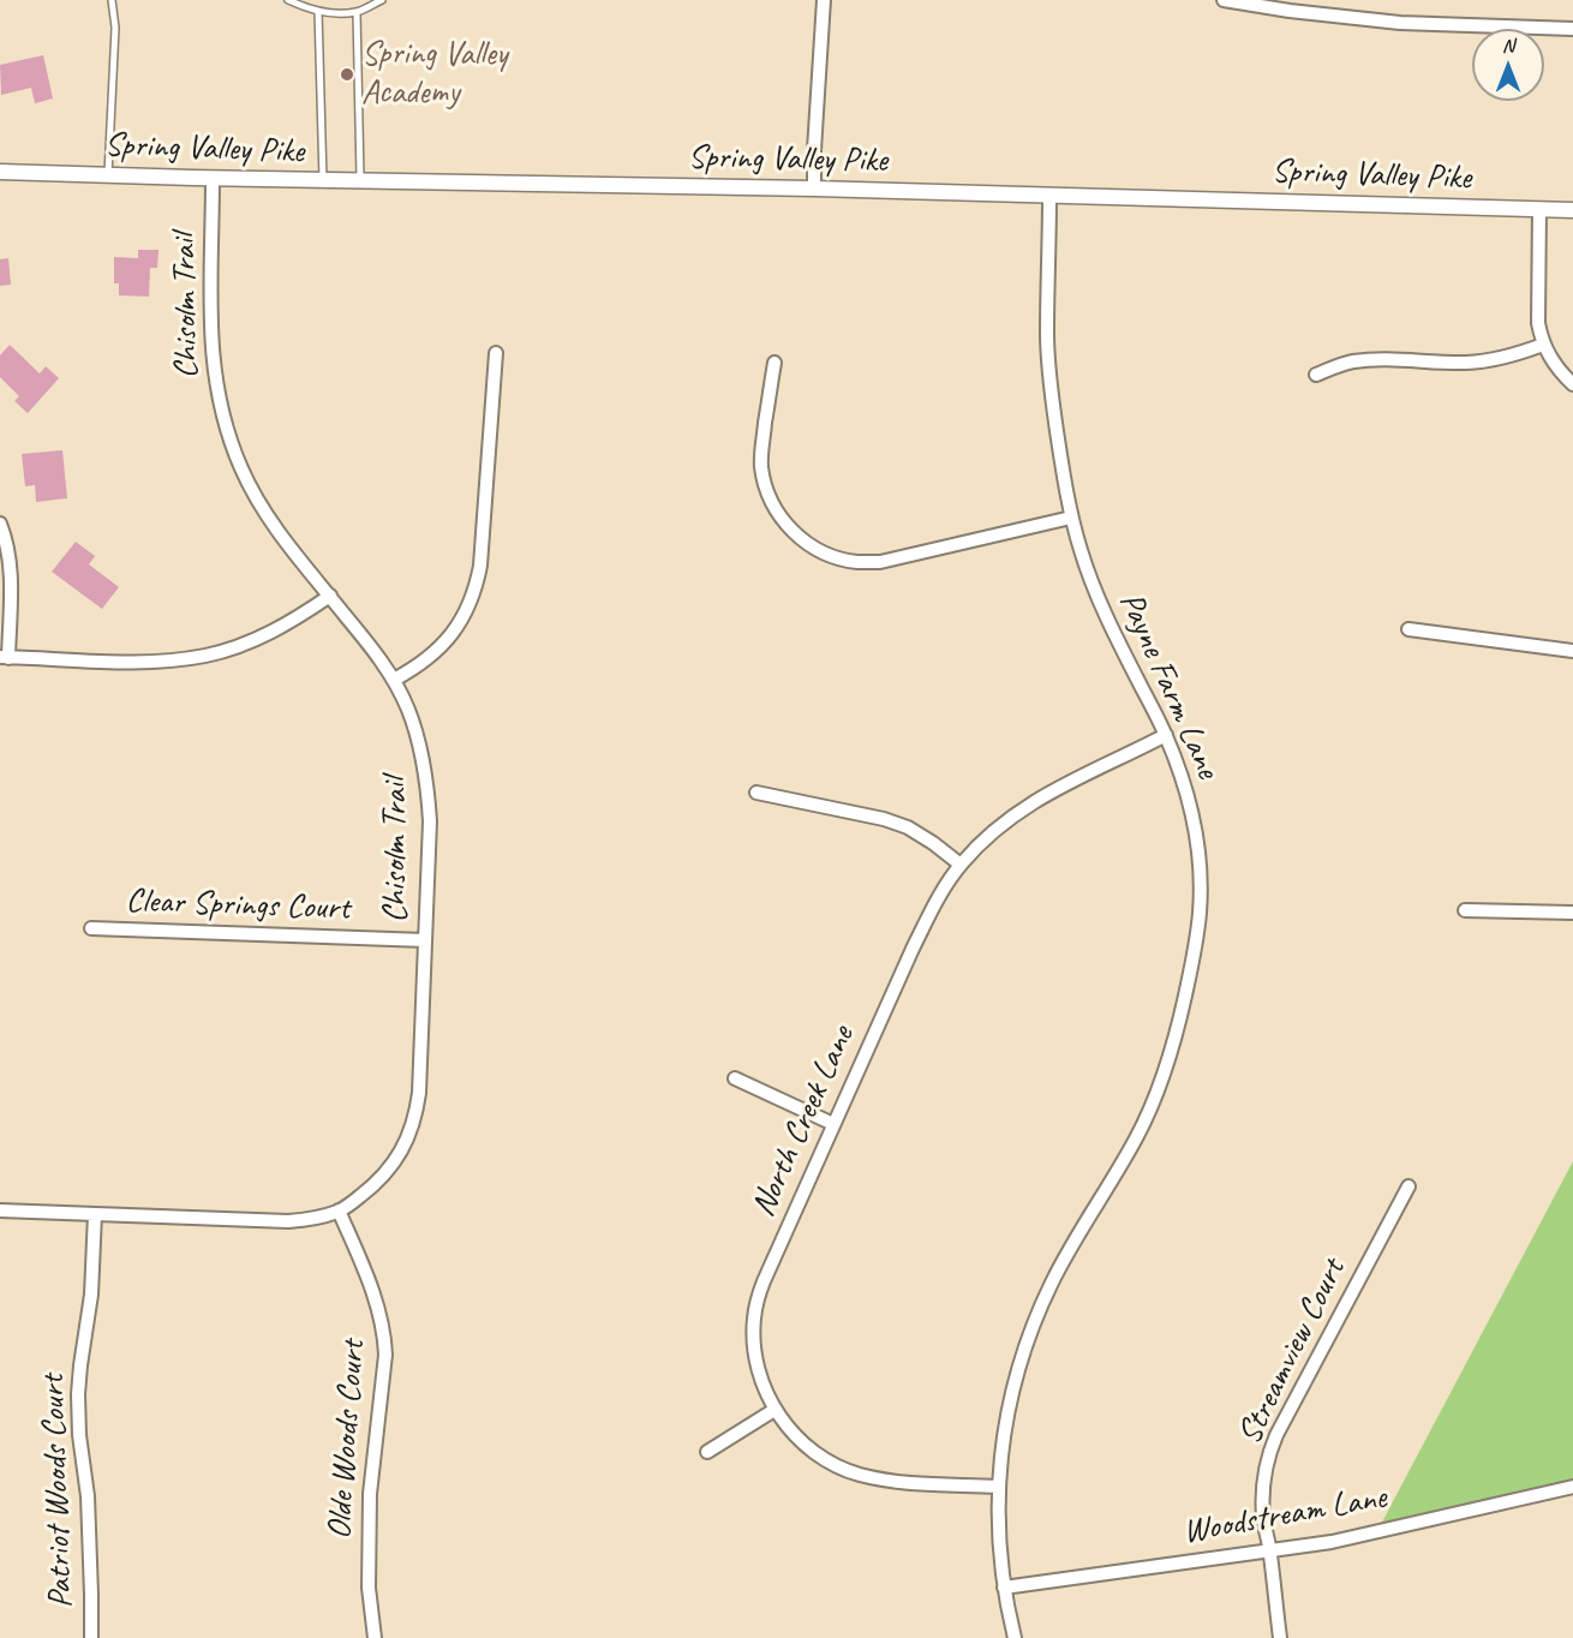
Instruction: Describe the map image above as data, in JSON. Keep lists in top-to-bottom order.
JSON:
{
  "streets": {
    "street": [
      "Spring Valley Pike",
      "Chisolm Trail",
      "Payne Farm Lane",
      "Clear Springs Court",
      "North Creek Lane",
      "Streamview Court",
      "Olde Woods Court",
      "Patriot Woods Court",
      "Woodstream Lane"
    ]
  },
  "crossings": [
    ["Spring Valley Pike", "Chisolm Trail"],
    ["Spring Valley Pike", "Payne Farm Lane"],
    ["Chisolm Trail", "Clear Springs Court"],
    ["Chisolm Trail", "Olde Woods Court"],
    ["Chisolm Trail", "Patriot Woods Court"],
    ["Payne Farm Lane", "North Creek Lane"],
    ["Payne Farm Lane", "Woodstream Lane"],
    ["Streamview Court", "Woodstream Lane"]
  ],
  "places": ["Spring Valley Academy"],
  "north": "top"
}
